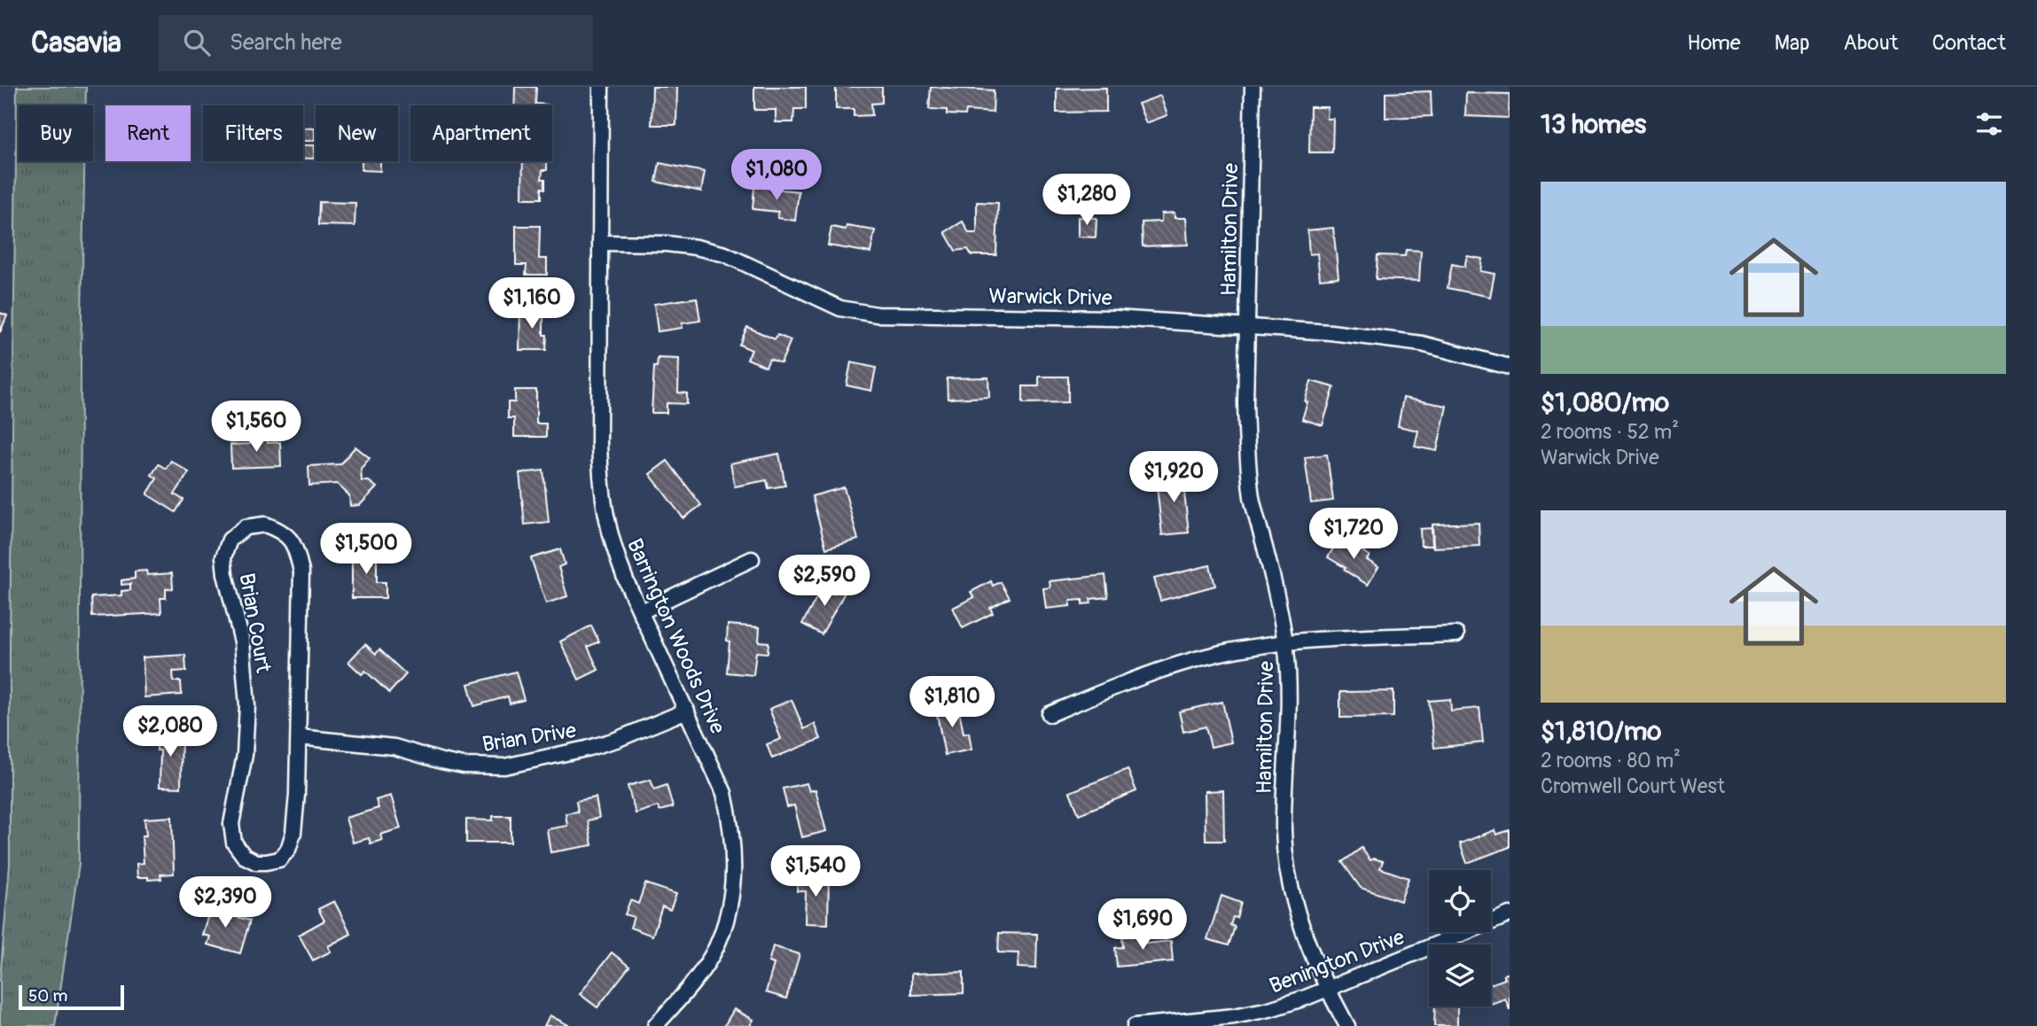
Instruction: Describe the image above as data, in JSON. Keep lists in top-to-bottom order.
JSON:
{
  "streets": {
    "street": [
      "Hamilton Drive",
      "Warwick Drive",
      "Brian Court",
      "Barrington Woods Drive",
      "Brian Drive",
      "Benington Drive"
    ]
  },
  "crossings": [
    ["Hamilton Drive", "Warwick Drive"],
    ["Hamilton Drive", "Benington Drive"],
    ["Warwick Drive", "Barrington Woods Drive"],
    ["Brian Court", "Brian Drive"],
    ["Barrington Woods Drive", "Brian Drive"]
  ],
  "scale_bar": "50 m",
  "page": {
    "header": "Casavia",
    "search": "Search here",
    "nav": [
      "Home",
      "Map",
      "About",
      "Contact"
    ],
    "heading": "13 homes",
    "chip": [
      "Buy",
      "Rent",
      "Filters",
      "New",
      "Apartment"
    ],
    "price": [
      "$1,080",
      "$1,280",
      "$1,160",
      "$1,560",
      "$1,920",
      "$1,720",
      "$1,500",
      "$2,590",
      "$1,810",
      "$2,080",
      "$1,540",
      "$2,390",
      "$1,690"
    ],
    "list": [
      {
        "name": "$1,080/mo",
        "note": "2 rooms · 52 m² · Warwick Drive"
      },
      {
        "name": "$1,810/mo",
        "note": "2 rooms · 80 m² · Cromwell Court West"
      }
    ],
    "scale": "50 m"
  }
}
